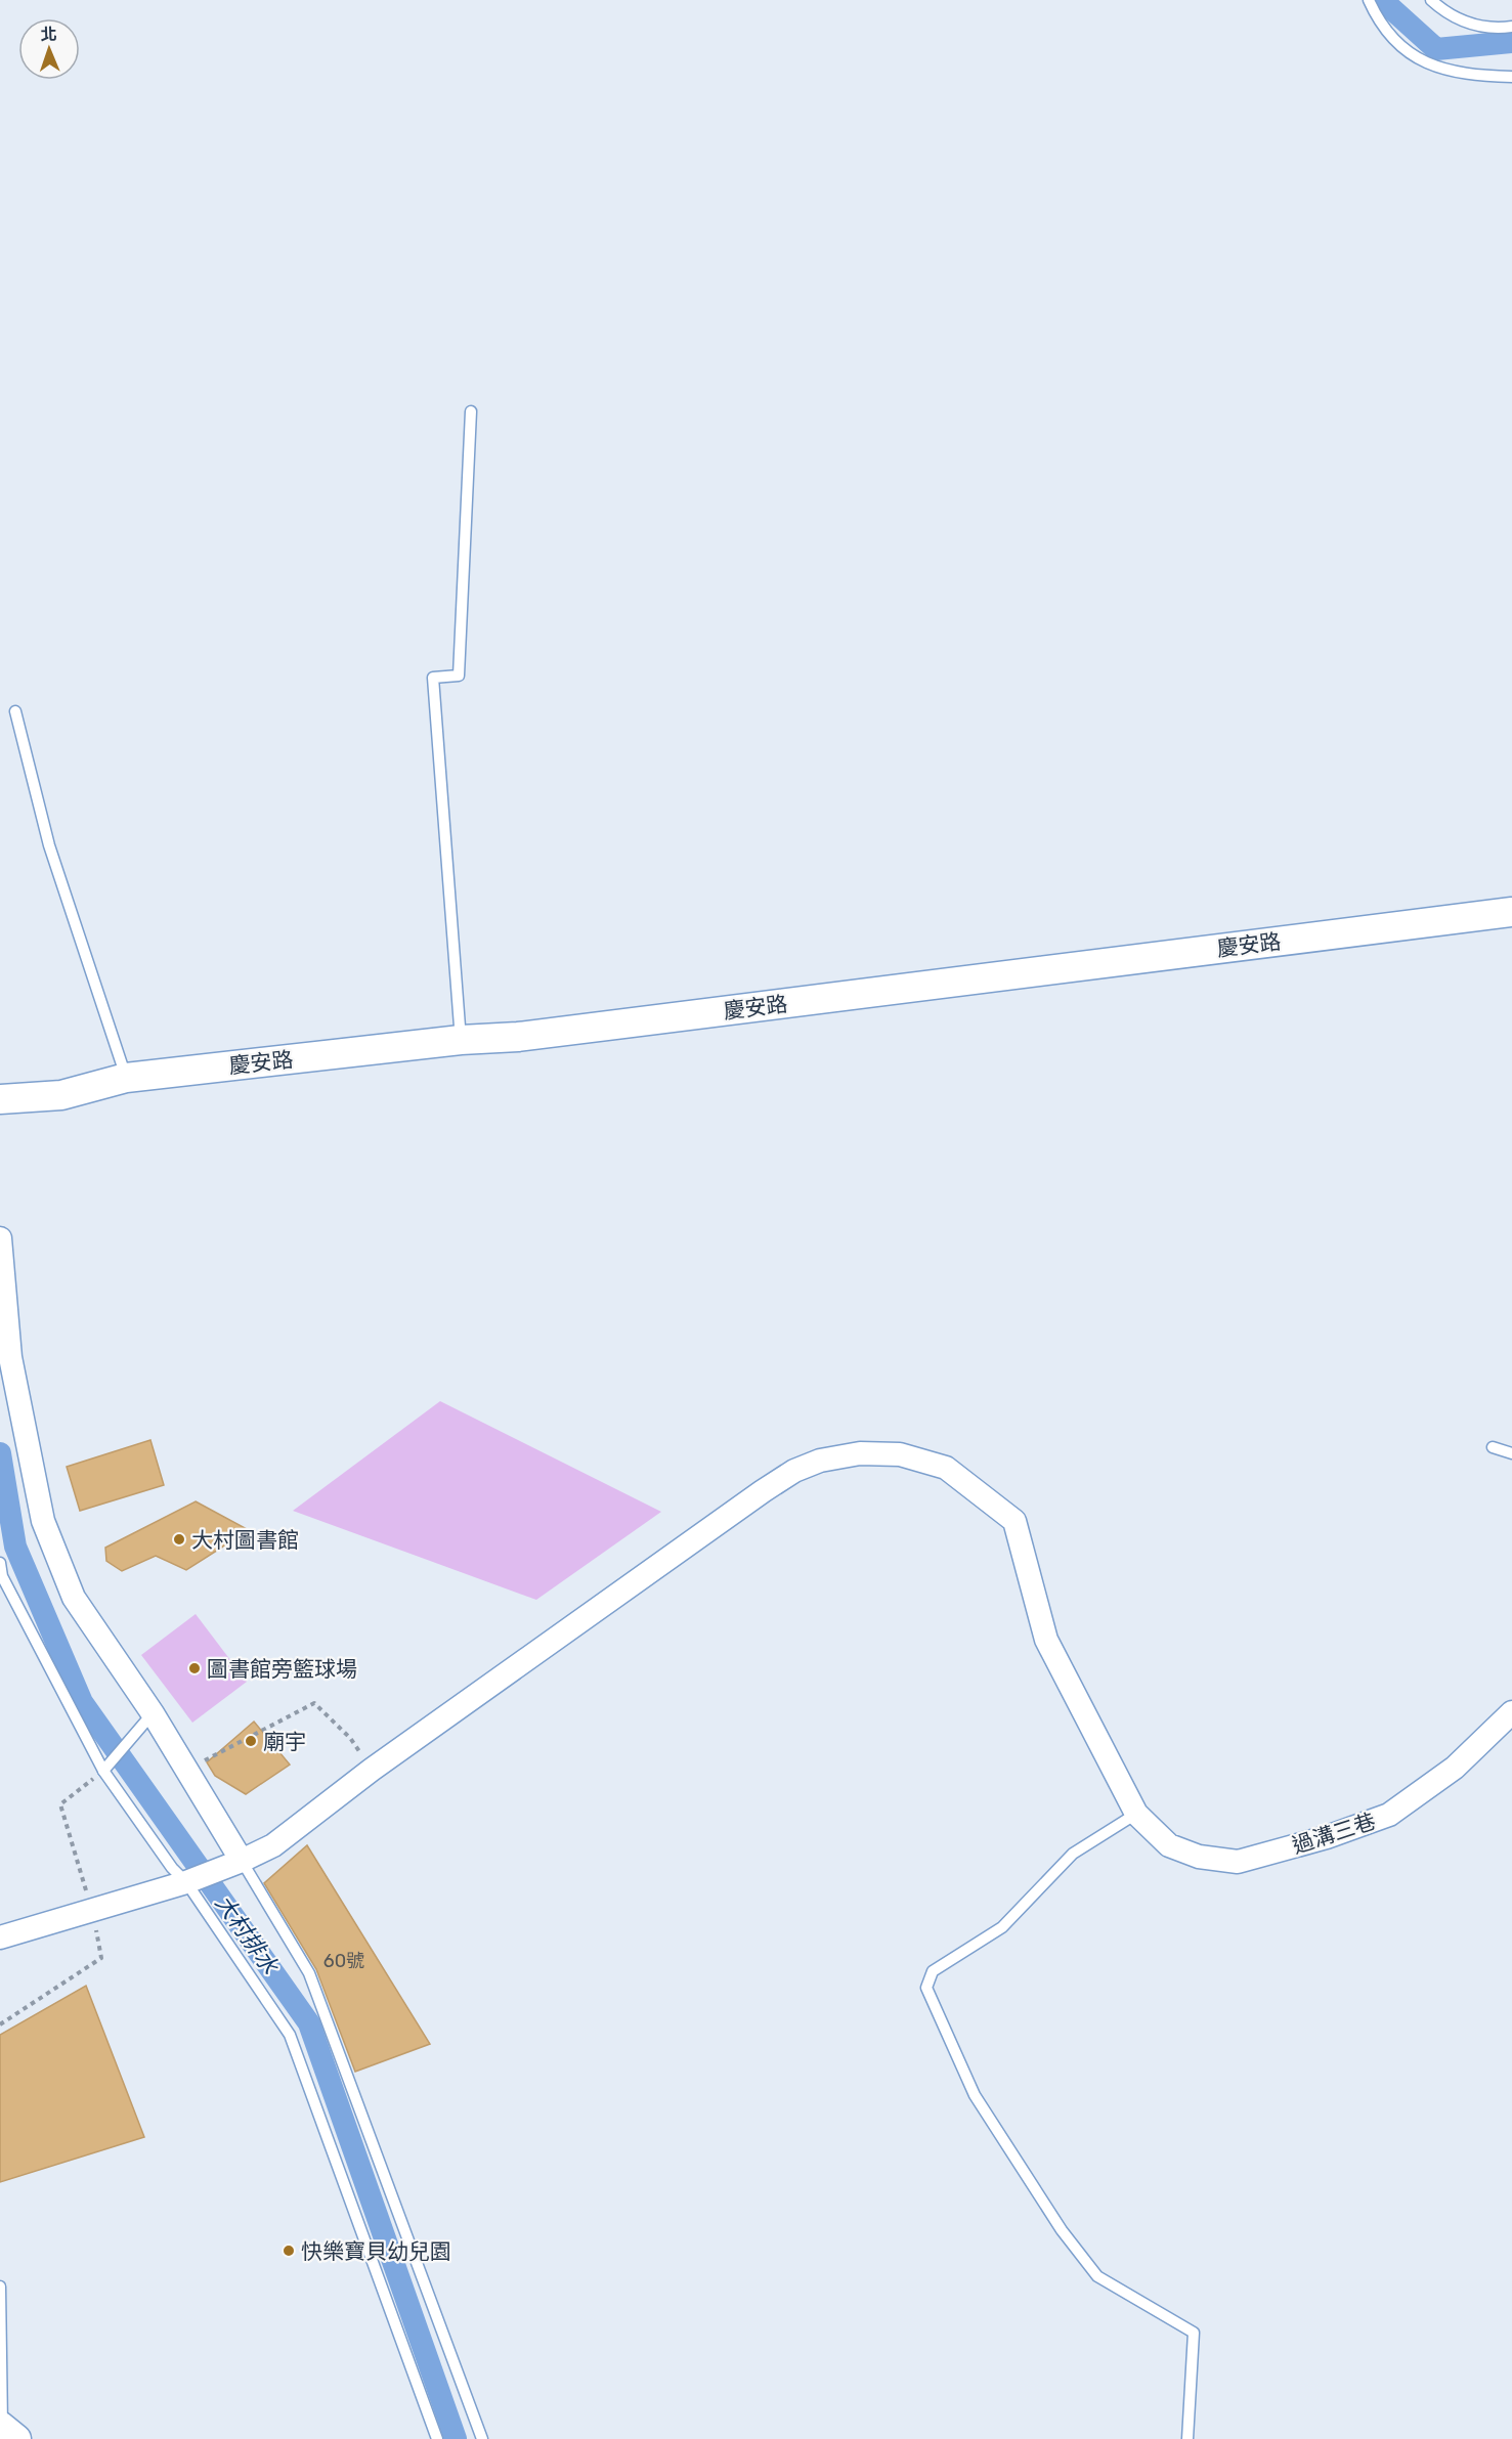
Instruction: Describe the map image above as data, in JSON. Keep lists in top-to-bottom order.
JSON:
{
  "streets": {
    "street": ["慶安路", "過溝三巷"]
  },
  "water": ["大村排水"],
  "places": [
    "大村圖書館",
    "圖書館旁籃球場",
    "廟宇",
    "快樂寶貝幼兒園"
  ],
  "house_numbers": ["60號"],
  "north": "top"
}
